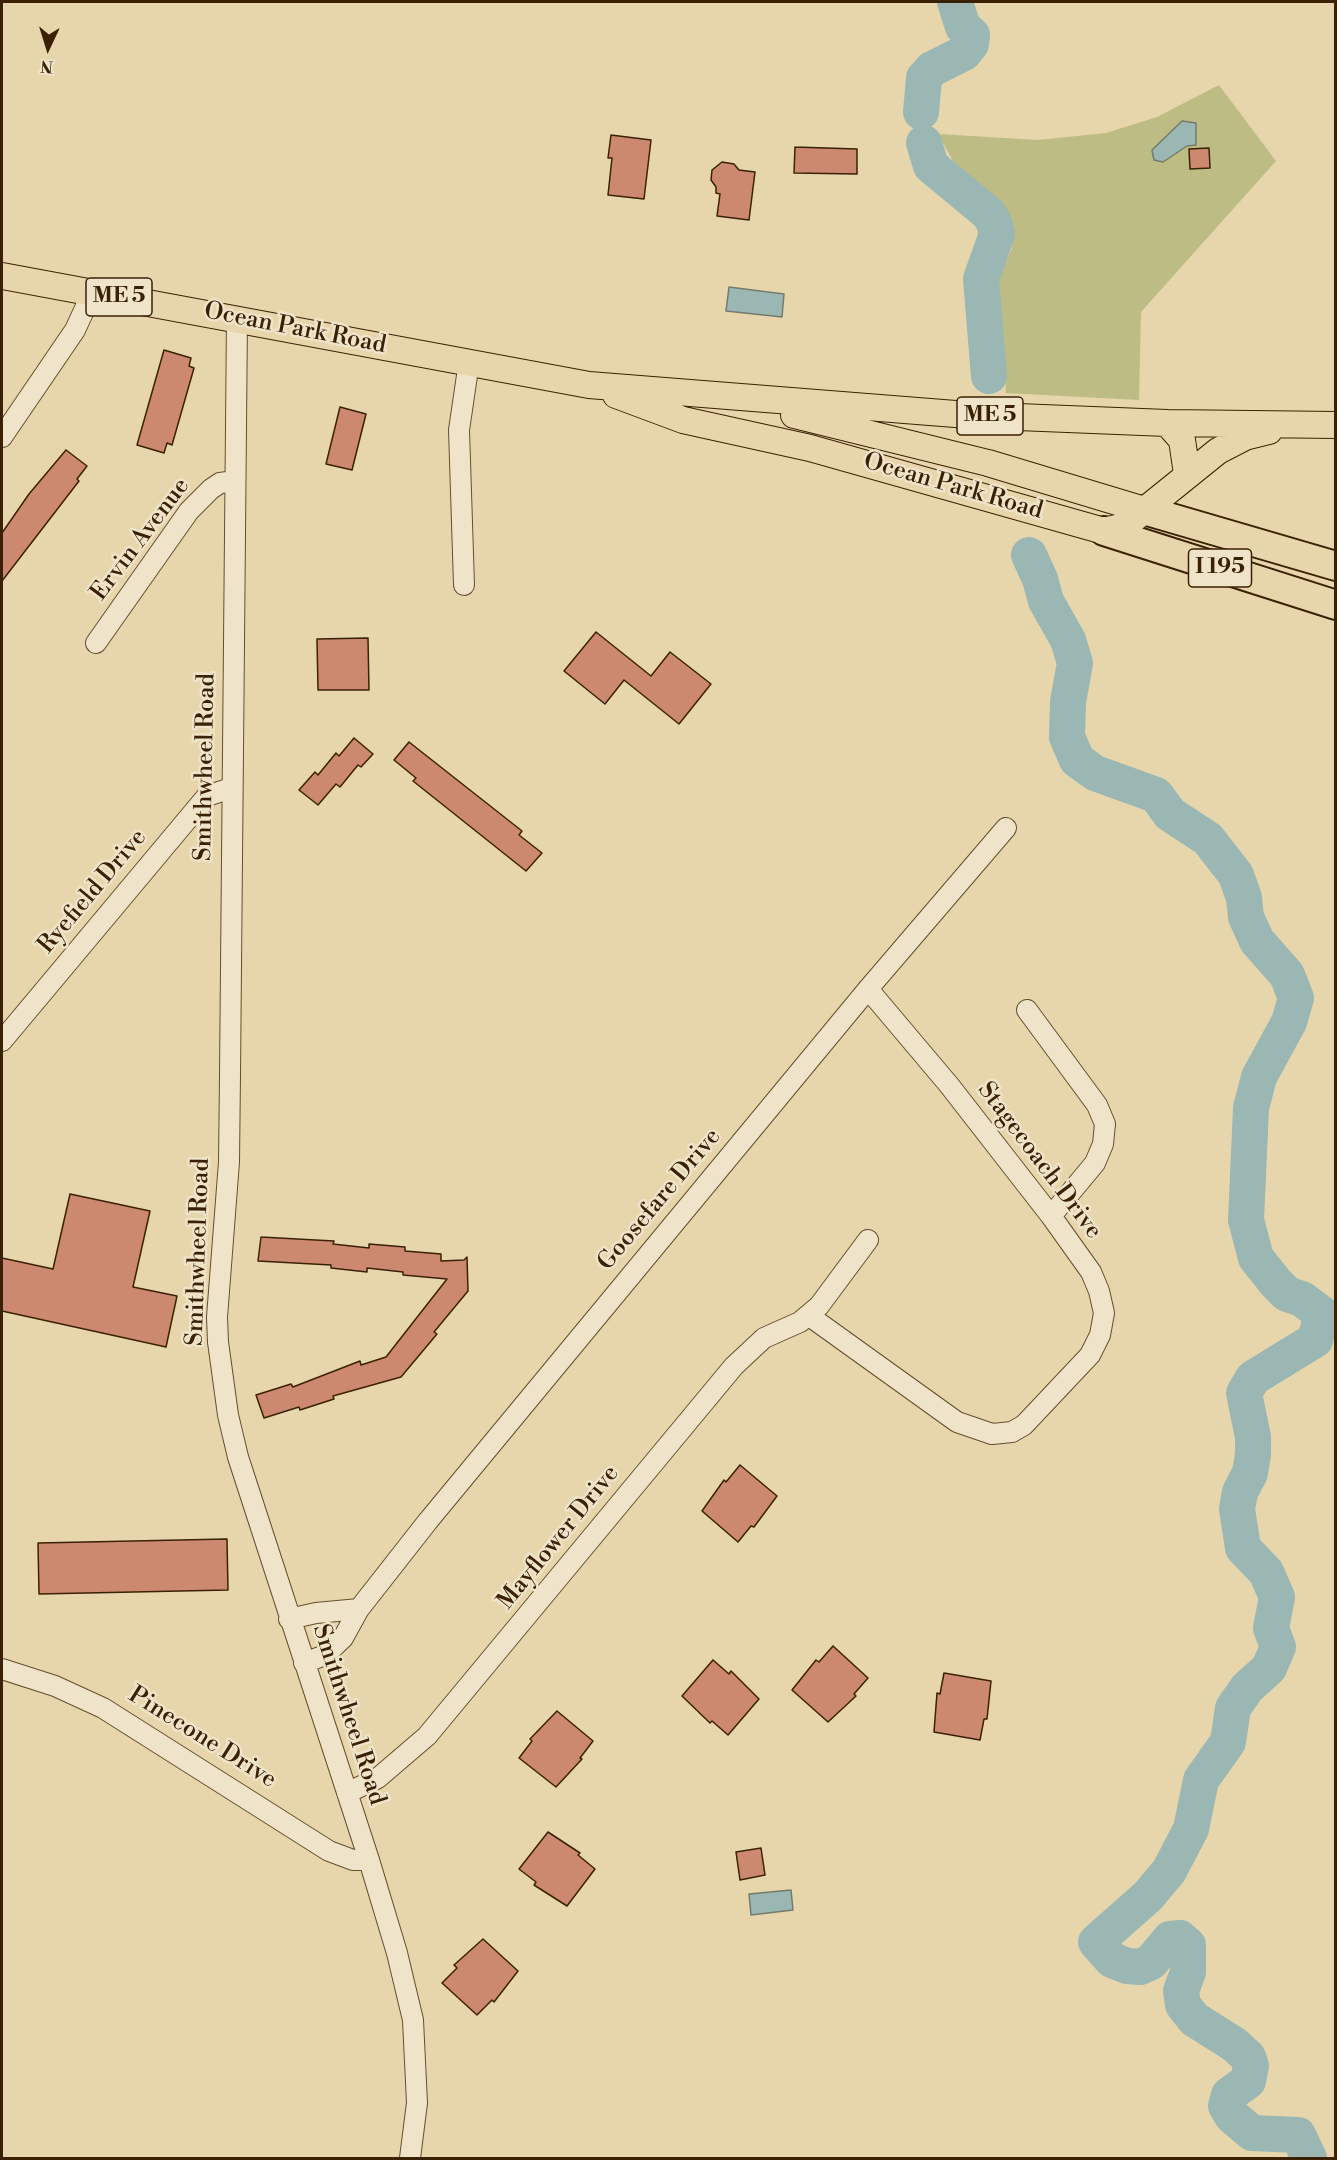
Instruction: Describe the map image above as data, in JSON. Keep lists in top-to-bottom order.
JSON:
{
  "streets": {
    "highway": ["I 195"],
    "main road": ["ME 5", "Ocean Park Road"],
    "street": [
      "Ervin Avenue",
      "Smithwheel Road",
      "Ryefield Drive",
      "Stagecoach Drive",
      "Goosefare Drive",
      "Mayflower Drive",
      "Pinecone Drive"
    ]
  },
  "crossings": [
    ["Ocean Park Road", "I 195"],
    ["Ocean Park Road", "Smithwheel Road"],
    ["Ervin Avenue", "Smithwheel Road"],
    ["Smithwheel Road", "Ryefield Drive"],
    ["Smithwheel Road", "Goosefare Drive"],
    ["Smithwheel Road", "Mayflower Drive"],
    ["Smithwheel Road", "Pinecone Drive"],
    ["Stagecoach Drive", "Goosefare Drive"],
    ["Stagecoach Drive", "Mayflower Drive"]
  ],
  "north": "bottom"
}
